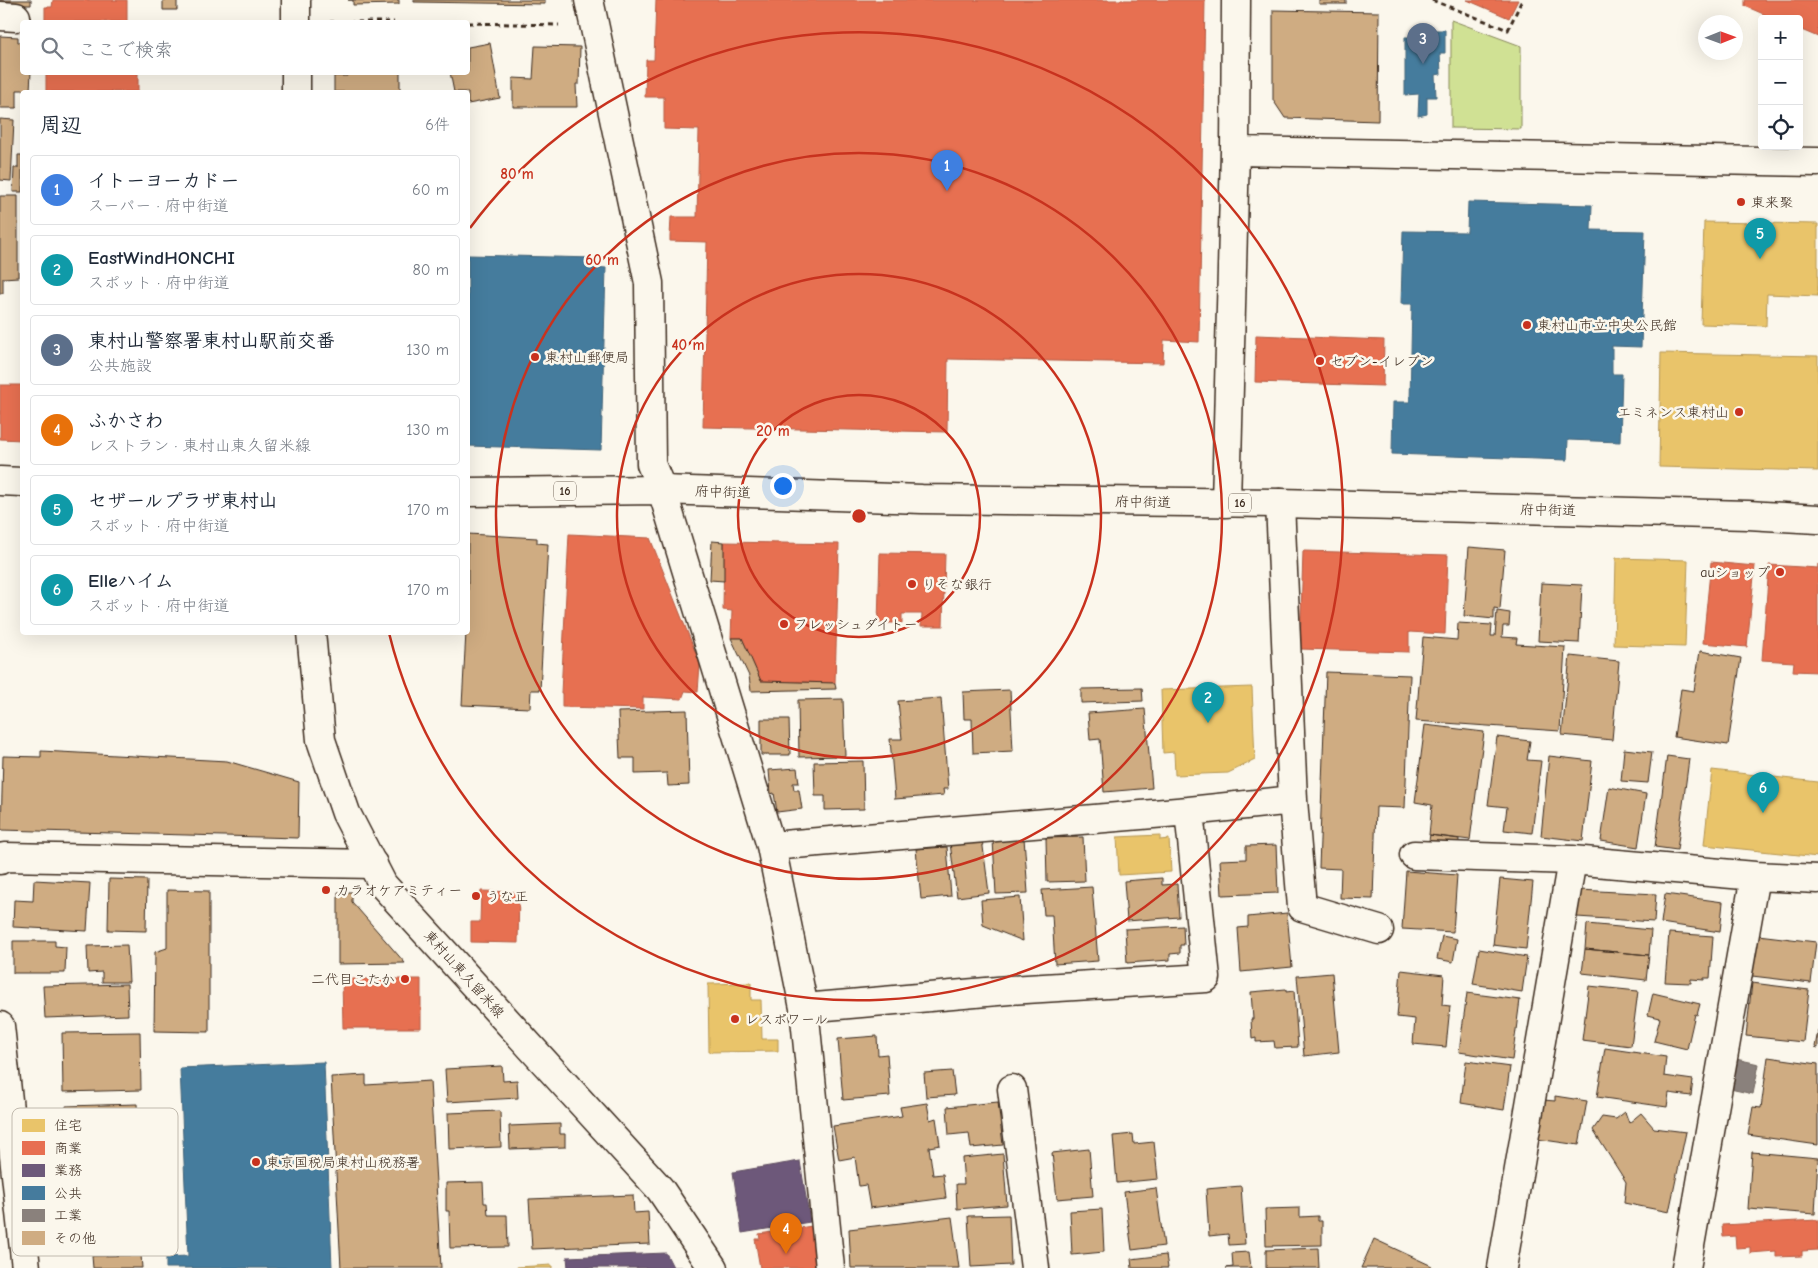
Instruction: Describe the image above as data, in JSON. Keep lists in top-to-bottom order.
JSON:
{
  "streets": {
    "street": ["16", "府中街道", "東村山東久留米線"]
  },
  "places": [
    "東来聚",
    "東村山市立中央公民館",
    "東村山郵便局",
    "セブン-イレブン",
    "エミネンス東村山",
    "auショップ",
    "りそな銀行",
    "フレッシュダイトー",
    "カラオケアミティー",
    "うな正",
    "二代目こたか",
    "レスポワール",
    "東京国税局東村山税務署"
  ],
  "legend": [
    "住宅",
    "商業",
    "業務",
    "公共",
    "工業",
    "その他"
  ],
  "north": "right",
  "page": {
    "map_buttons": ["+", "−"],
    "search": "ここで検索",
    "pins": [
      "3",
      "1",
      "5",
      "2",
      "6",
      "4"
    ],
    "heading": ["周辺", "6件"],
    "list": [
      {
        "mark": "1",
        "name": "イトーヨーカドー",
        "note": "スーパー · 府中街道",
        "value": "60 m"
      },
      {
        "mark": "2",
        "name": "EastWindHONCHI",
        "note": "スポット · 府中街道",
        "value": "80 m"
      },
      {
        "mark": "3",
        "name": "東村山警察署東村山駅前交番",
        "note": "公共施設",
        "value": "130 m"
      },
      {
        "mark": "4",
        "name": "ふかさわ",
        "note": "レストラン · 東村山東久留米線",
        "value": "130 m"
      },
      {
        "mark": "5",
        "name": "セザールプラザ東村山",
        "note": "スポット · 府中街道",
        "value": "170 m"
      },
      {
        "mark": "6",
        "name": "Elleハイム",
        "note": "スポット · 府中街道",
        "value": "170 m"
      }
    ]
  },
  "rings": [
    "80 m",
    "60 m",
    "40 m",
    "20 m"
  ]
}
